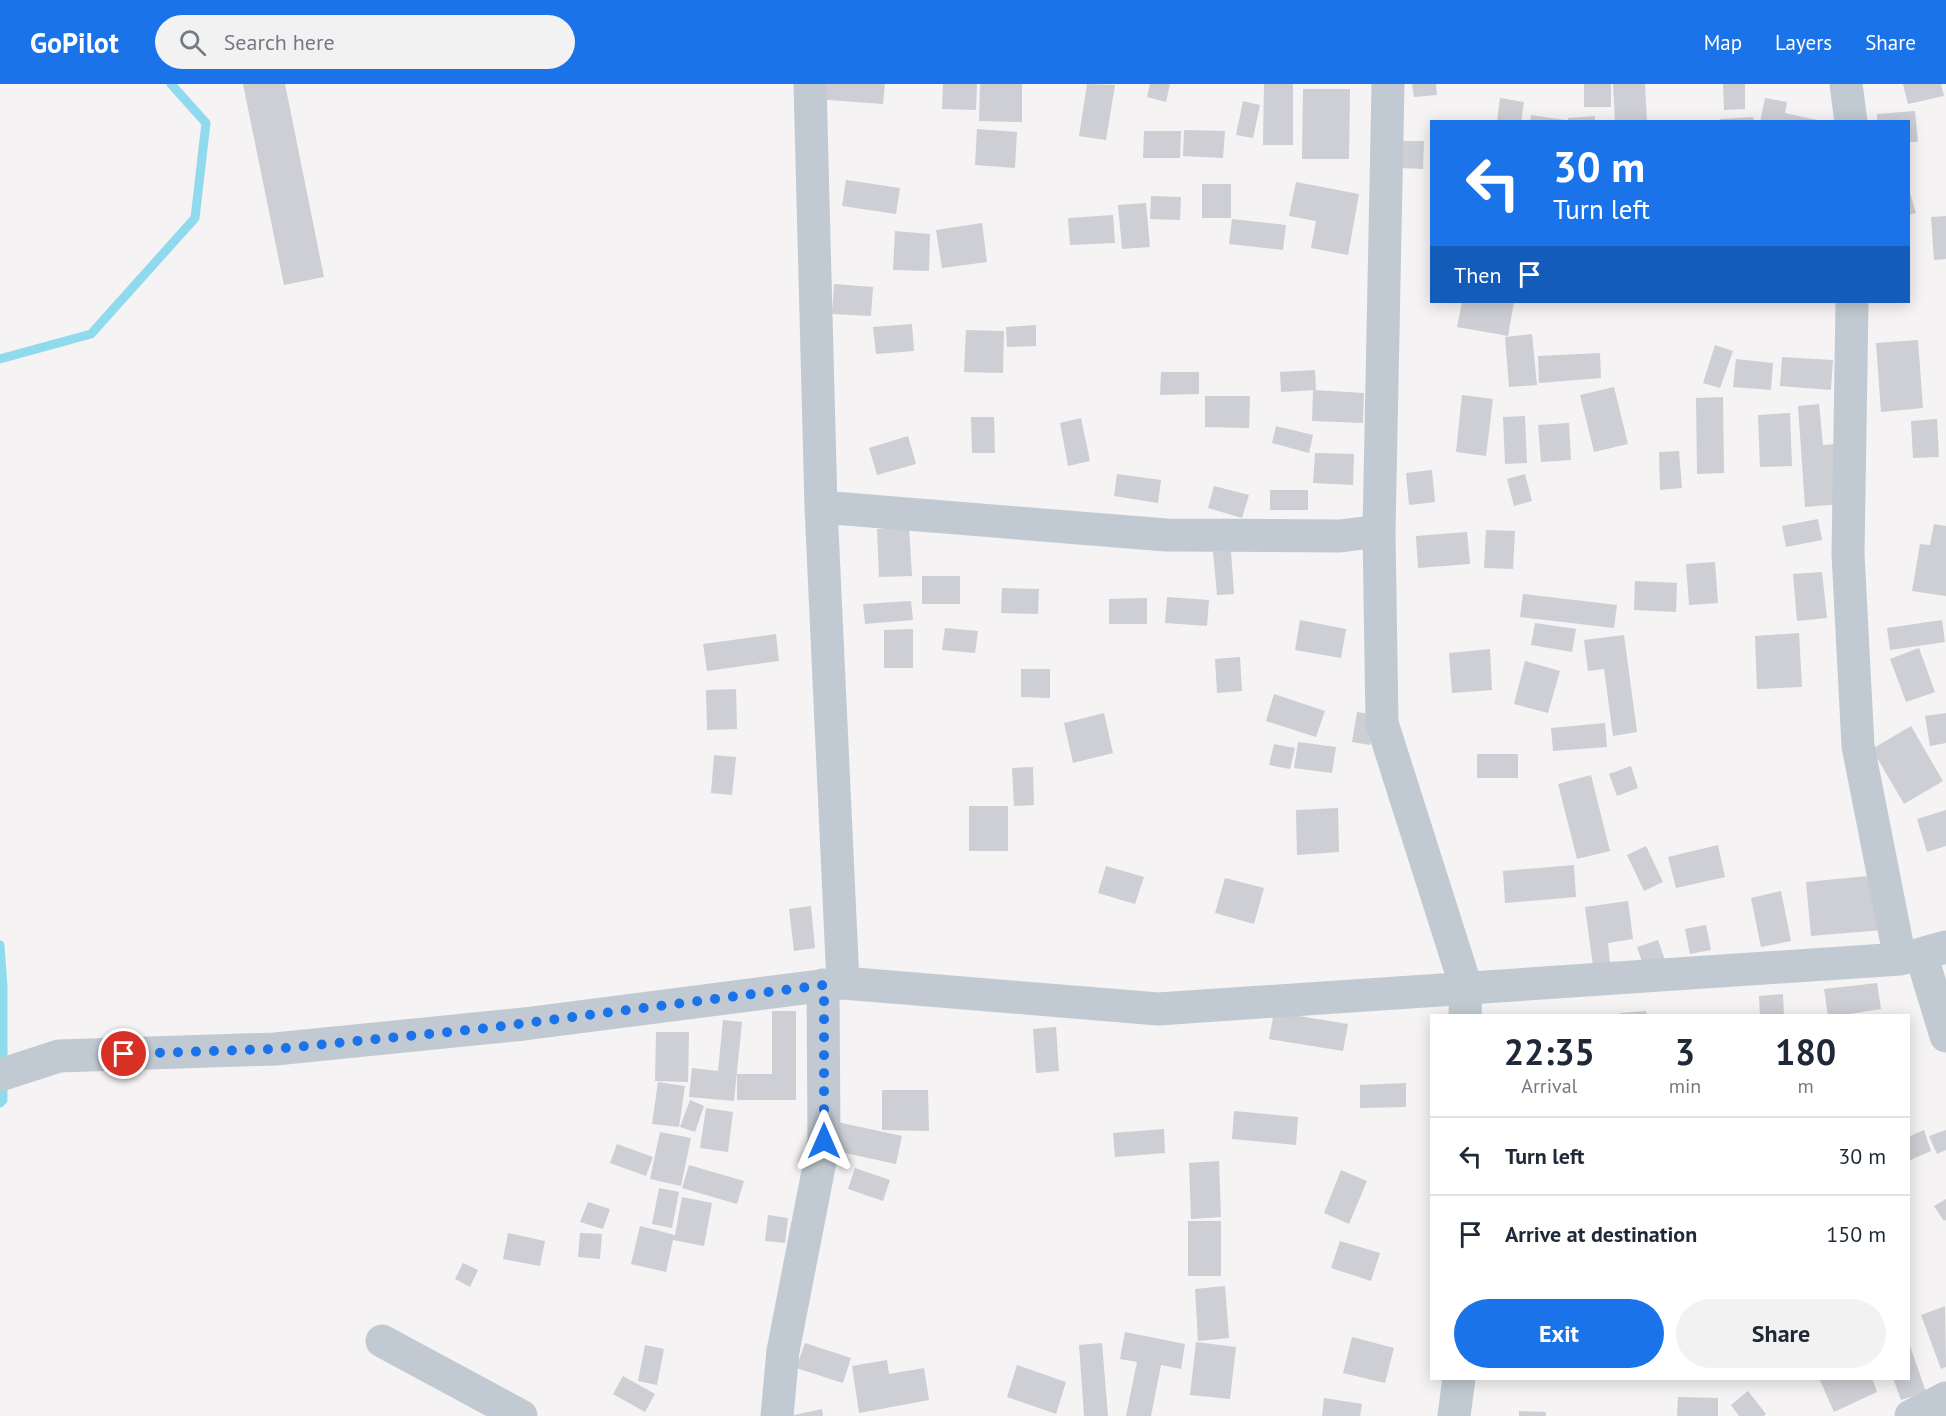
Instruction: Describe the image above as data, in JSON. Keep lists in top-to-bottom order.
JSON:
{
  "page": {
    "header": "GoPilot",
    "search": "Search here",
    "nav": ["Map", "Layers", "Share"],
    "turn": ["30 m", "Turn left"],
    "then": "Then",
    "eta": [
      "22:35",
      "Arrival",
      "3",
      "min",
      "180",
      "m"
    ],
    "list": [
      {
        "name": "Turn left",
        "value": "30 m"
      },
      {
        "name": "Arrive at destination",
        "value": "150 m"
      }
    ],
    "buttons": ["Exit", "Share"]
  }
}
